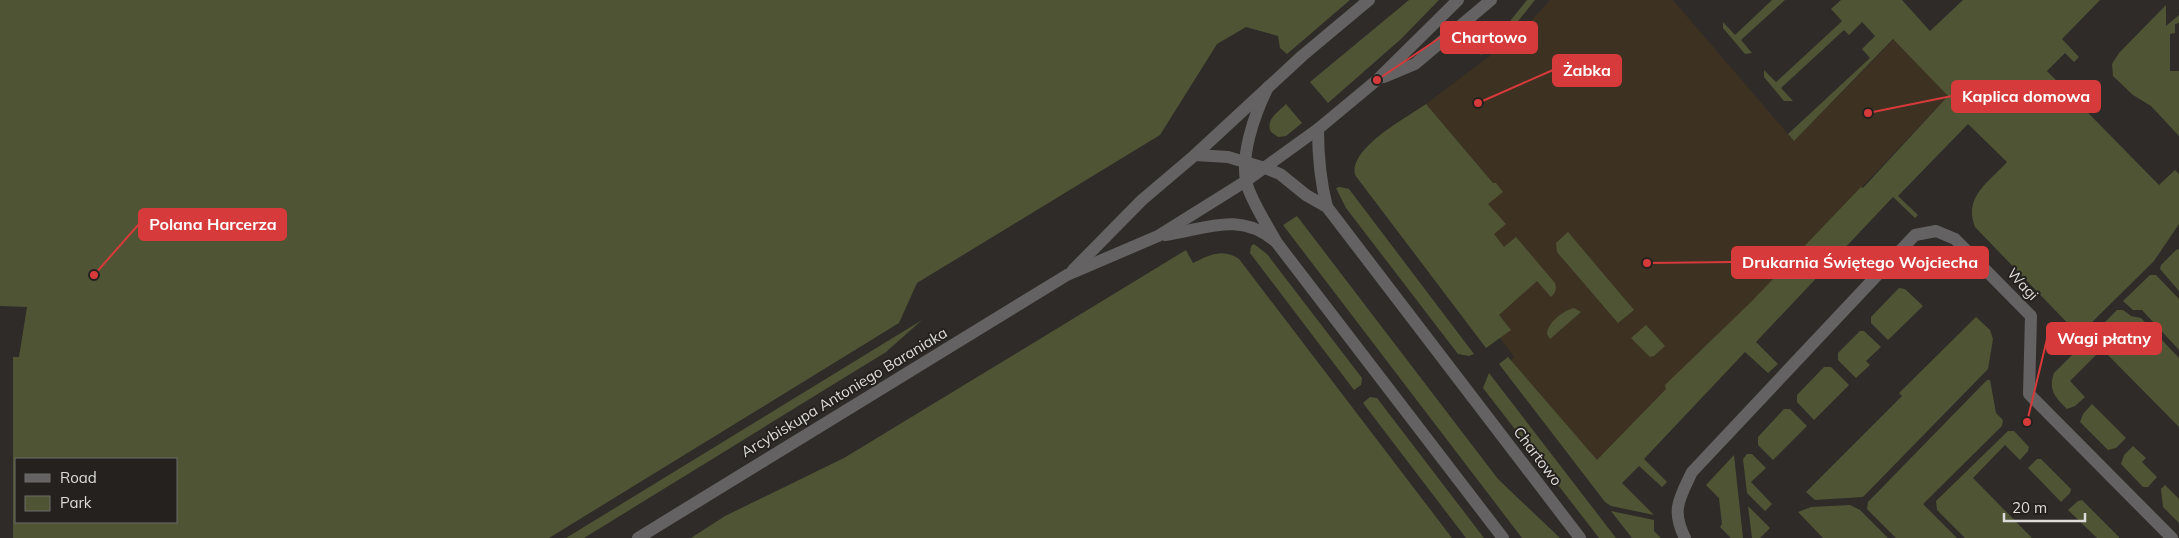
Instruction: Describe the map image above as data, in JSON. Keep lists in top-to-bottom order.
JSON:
{
  "streets": {
    "street": ["Wagi", "Arcybiskupa Antoniego Baraniaka", "Chartowo"]
  },
  "crossings": [
    ["Arcybiskupa Antoniego Baraniaka", "Chartowo"]
  ],
  "places": [
    "Chartowo",
    "Żabka",
    "Kaplica domowa",
    "Drukarnia Świętego Wojciecha",
    "Polana Harcerza",
    "Wagi płatny"
  ],
  "legend": ["Road", "Park"],
  "scale_bar": "20 m"
}
